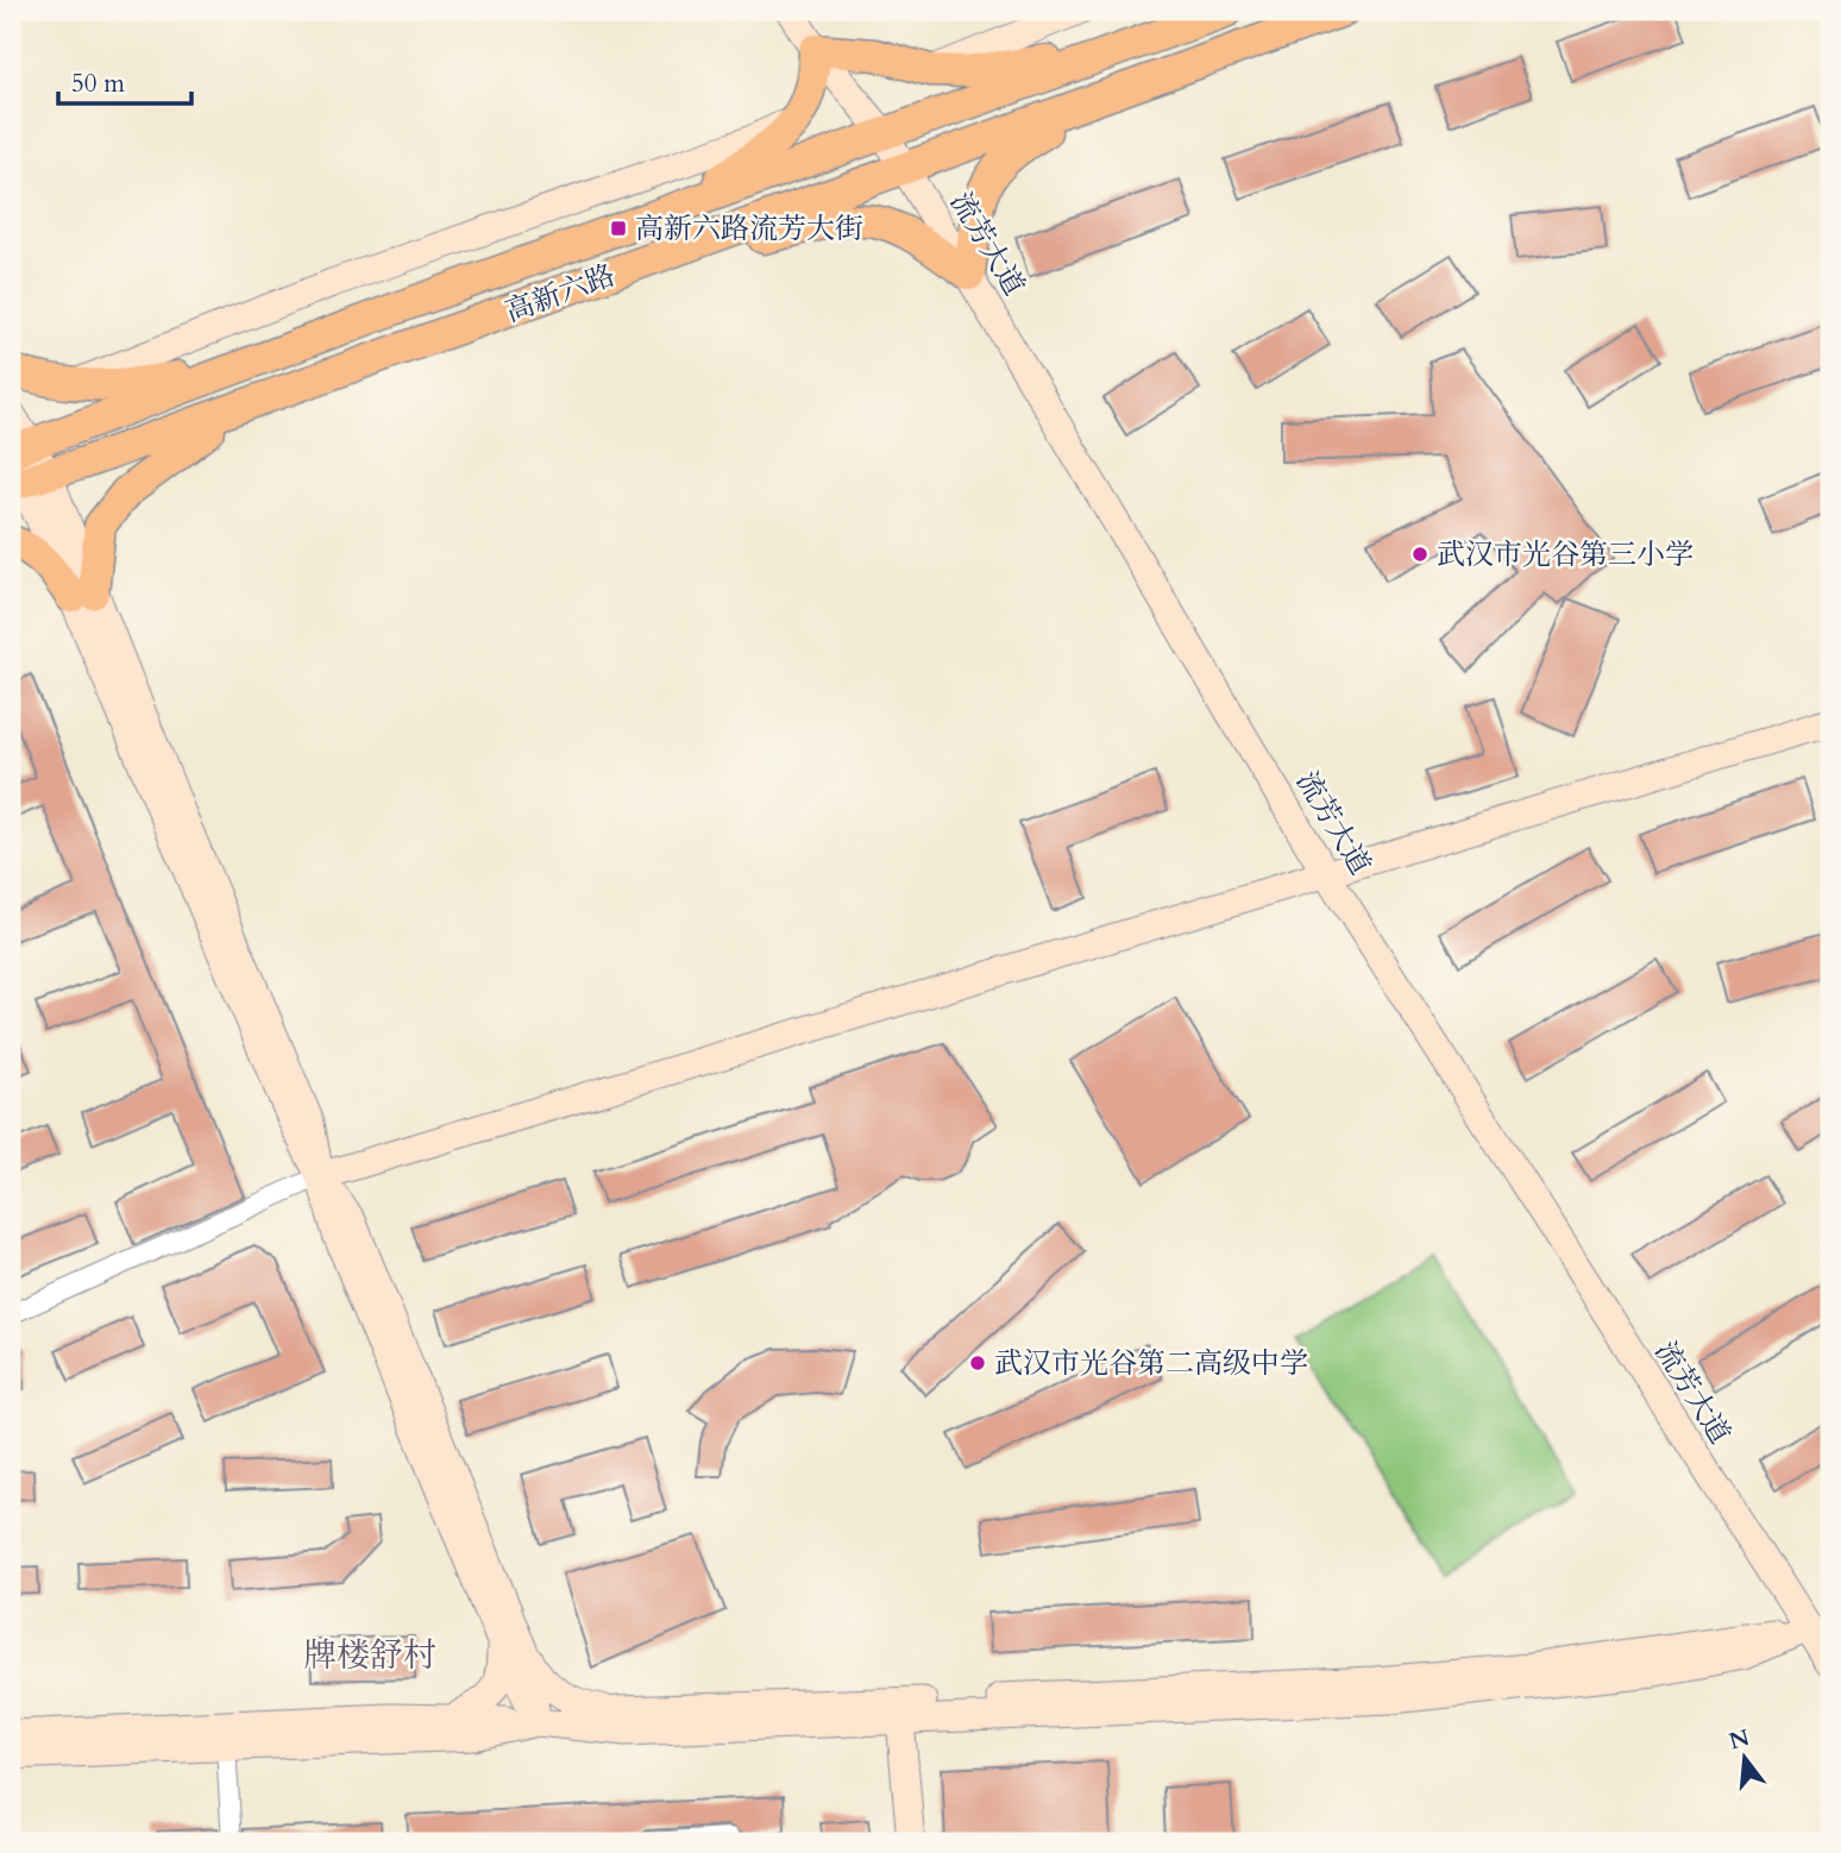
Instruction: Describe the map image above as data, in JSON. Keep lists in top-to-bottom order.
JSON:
{
  "streets": {
    "main road": ["流芳大道", "高新六路"]
  },
  "crossings": [
    ["流芳大道", "高新六路"]
  ],
  "districts": ["牌楼舒村"],
  "places": {
    "transit": ["高新六路流芳大街"],
    "other": ["武汉市光谷第三小学", "武汉市光谷第二高级中学"]
  },
  "scale_bar": "50 m",
  "north": "top"
}
